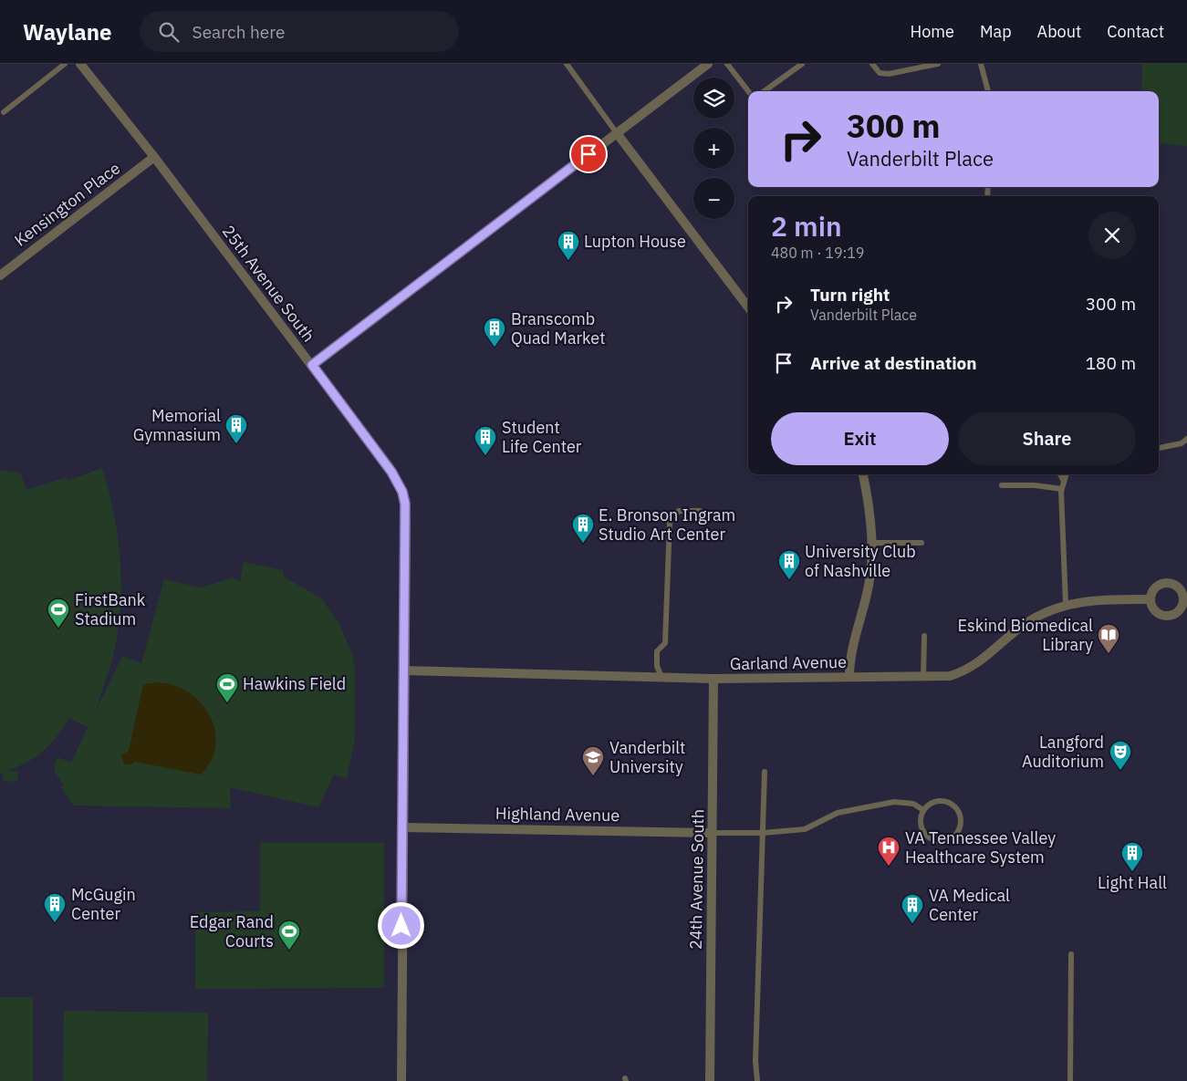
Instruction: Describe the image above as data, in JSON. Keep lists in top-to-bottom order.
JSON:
{
  "streets": {
    "street": [
      "Kensington Place",
      "25th Avenue South",
      "Garland Avenue",
      "Highland Avenue",
      "24th Avenue South"
    ]
  },
  "crossings": [
    ["Kensington Place", "25th Avenue South"],
    ["25th Avenue South", "Garland Avenue"],
    ["25th Avenue South", "Highland Avenue"],
    ["Garland Avenue", "24th Avenue South"],
    ["Highland Avenue", "24th Avenue South"]
  ],
  "places": {
    "building": [
      "Lupton House",
      "Branscomb Quad Market",
      "Memorial Gymnasium",
      "Student Life Center",
      "E. Bronson Ingram Studio Art Center",
      "University Club of Nashville",
      "Light Hall",
      "McGugin Center",
      "VA Medical Center"
    ],
    "sports": ["FirstBank Stadium", "Hawkins Field", "Edgar Rand Courts"],
    "library": ["Eskind Biomedical Library"],
    "theatre": ["Langford Auditorium"],
    "school or university": ["Vanderbilt University"],
    "hospital": ["VA Tennessee Valley Healthcare System"]
  },
  "page": {
    "header": "Waylane",
    "search": "Search here",
    "nav": [
      "Home",
      "Map",
      "About",
      "Contact"
    ],
    "map_buttons": ["+", "−"],
    "turn": ["300 m", "Vanderbilt Place"],
    "heading": ["2 min", "480 m · 19:19"],
    "list": [
      {
        "name": "Turn right",
        "note": "Vanderbilt Place",
        "value": "300 m"
      },
      {
        "name": "Arrive at destination",
        "value": "180 m"
      }
    ],
    "buttons": ["Exit", "Share"]
  }
}
